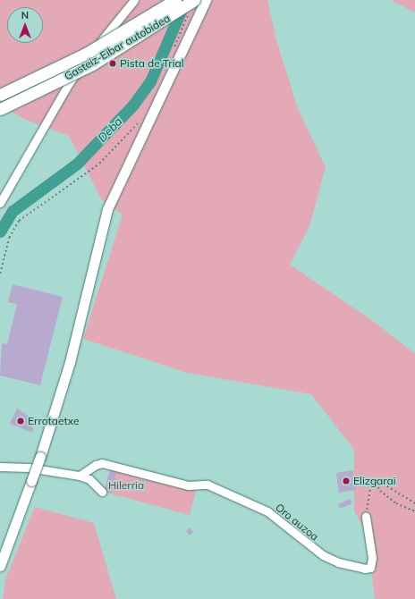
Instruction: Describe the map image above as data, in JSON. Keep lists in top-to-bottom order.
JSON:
{
  "streets": {
    "highway": ["Gasteiz-Eibar autobidea"],
    "street": ["Oro auzoa"]
  },
  "water": ["Deba"],
  "parks": ["Hilerria"],
  "places": ["Pista de Trial", "Errotaetxe", "Elizgarai"],
  "north": "top"
}
